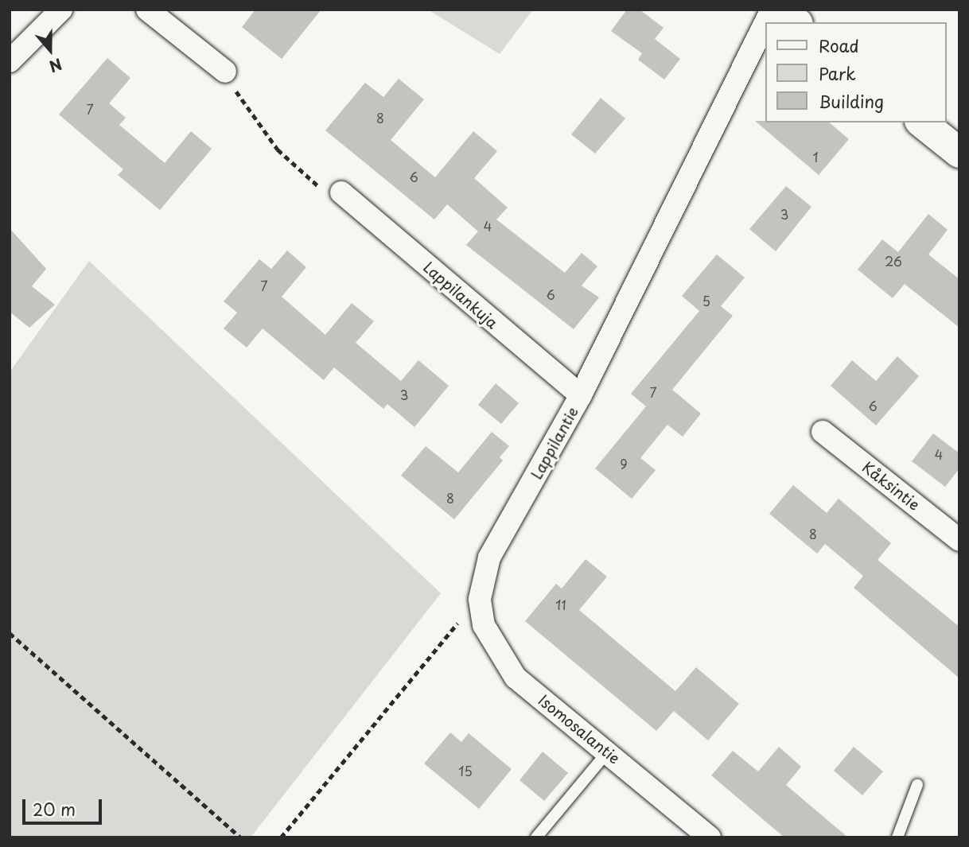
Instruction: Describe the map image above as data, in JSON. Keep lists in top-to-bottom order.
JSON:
{
  "streets": {
    "street": [
      "Lappilankuja",
      "Lappilantie",
      "Kåksintie",
      "Isomosalantie"
    ]
  },
  "crossings": [
    ["Lappilankuja", "Lappilantie"],
    ["Lappilantie", "Isomosalantie"]
  ],
  "house_numbers": [
    "7",
    "8",
    "1",
    "6",
    "3",
    "4",
    "26",
    "7",
    "6",
    "5",
    "7",
    "3",
    "6",
    "4",
    "9",
    "8",
    "8",
    "11",
    "15"
  ],
  "legend": ["Road", "Park", "Building"],
  "scale_bar": "20 m",
  "north": "bottom"
}
